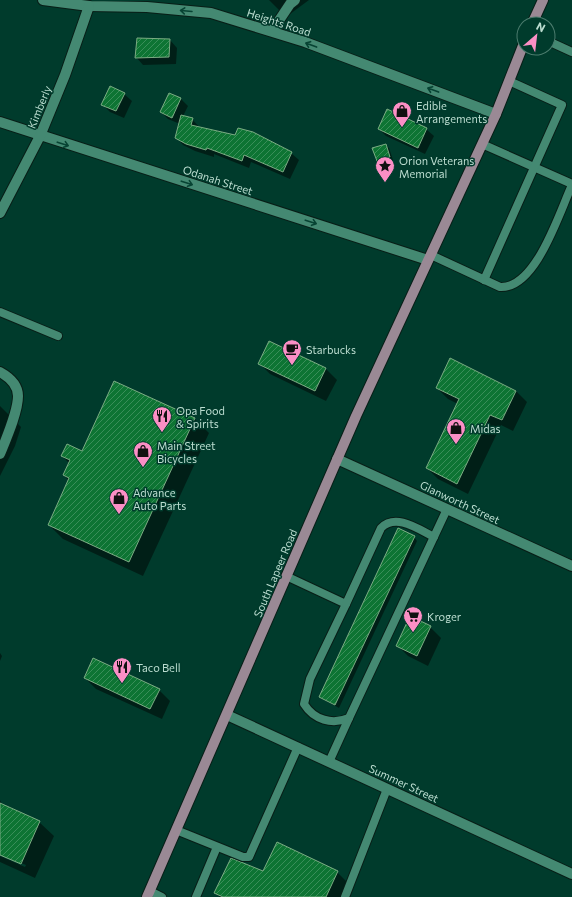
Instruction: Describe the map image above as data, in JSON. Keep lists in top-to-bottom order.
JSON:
{
  "streets": {
    "main road": ["South Lapeer Road"],
    "street": [
      "Heights Road",
      "Kimberly",
      "Odanah Street",
      "Glanworth Street",
      "Summer Street"
    ]
  },
  "crossings": [
    ["Heights Road", "Kimberly"],
    ["Heights Road", "South Lapeer Road"],
    ["Kimberly", "Odanah Street"],
    ["Odanah Street", "South Lapeer Road"],
    ["Glanworth Street", "South Lapeer Road"],
    ["South Lapeer Road", "Summer Street"]
  ],
  "one_way": ["Heights Road", "Odanah Street"],
  "places": {
    "shop": [
      "Edible Arrangements",
      "Midas",
      "Main Street Bicycles",
      "Advance Auto Parts"
    ],
    "place": ["Orion Veterans Memorial"],
    "cafe": ["Starbucks"],
    "restaurant": ["Opa Food & Spirits", "Taco Bell"],
    "supermarket": ["Kroger"]
  },
  "north": "top right"
}
